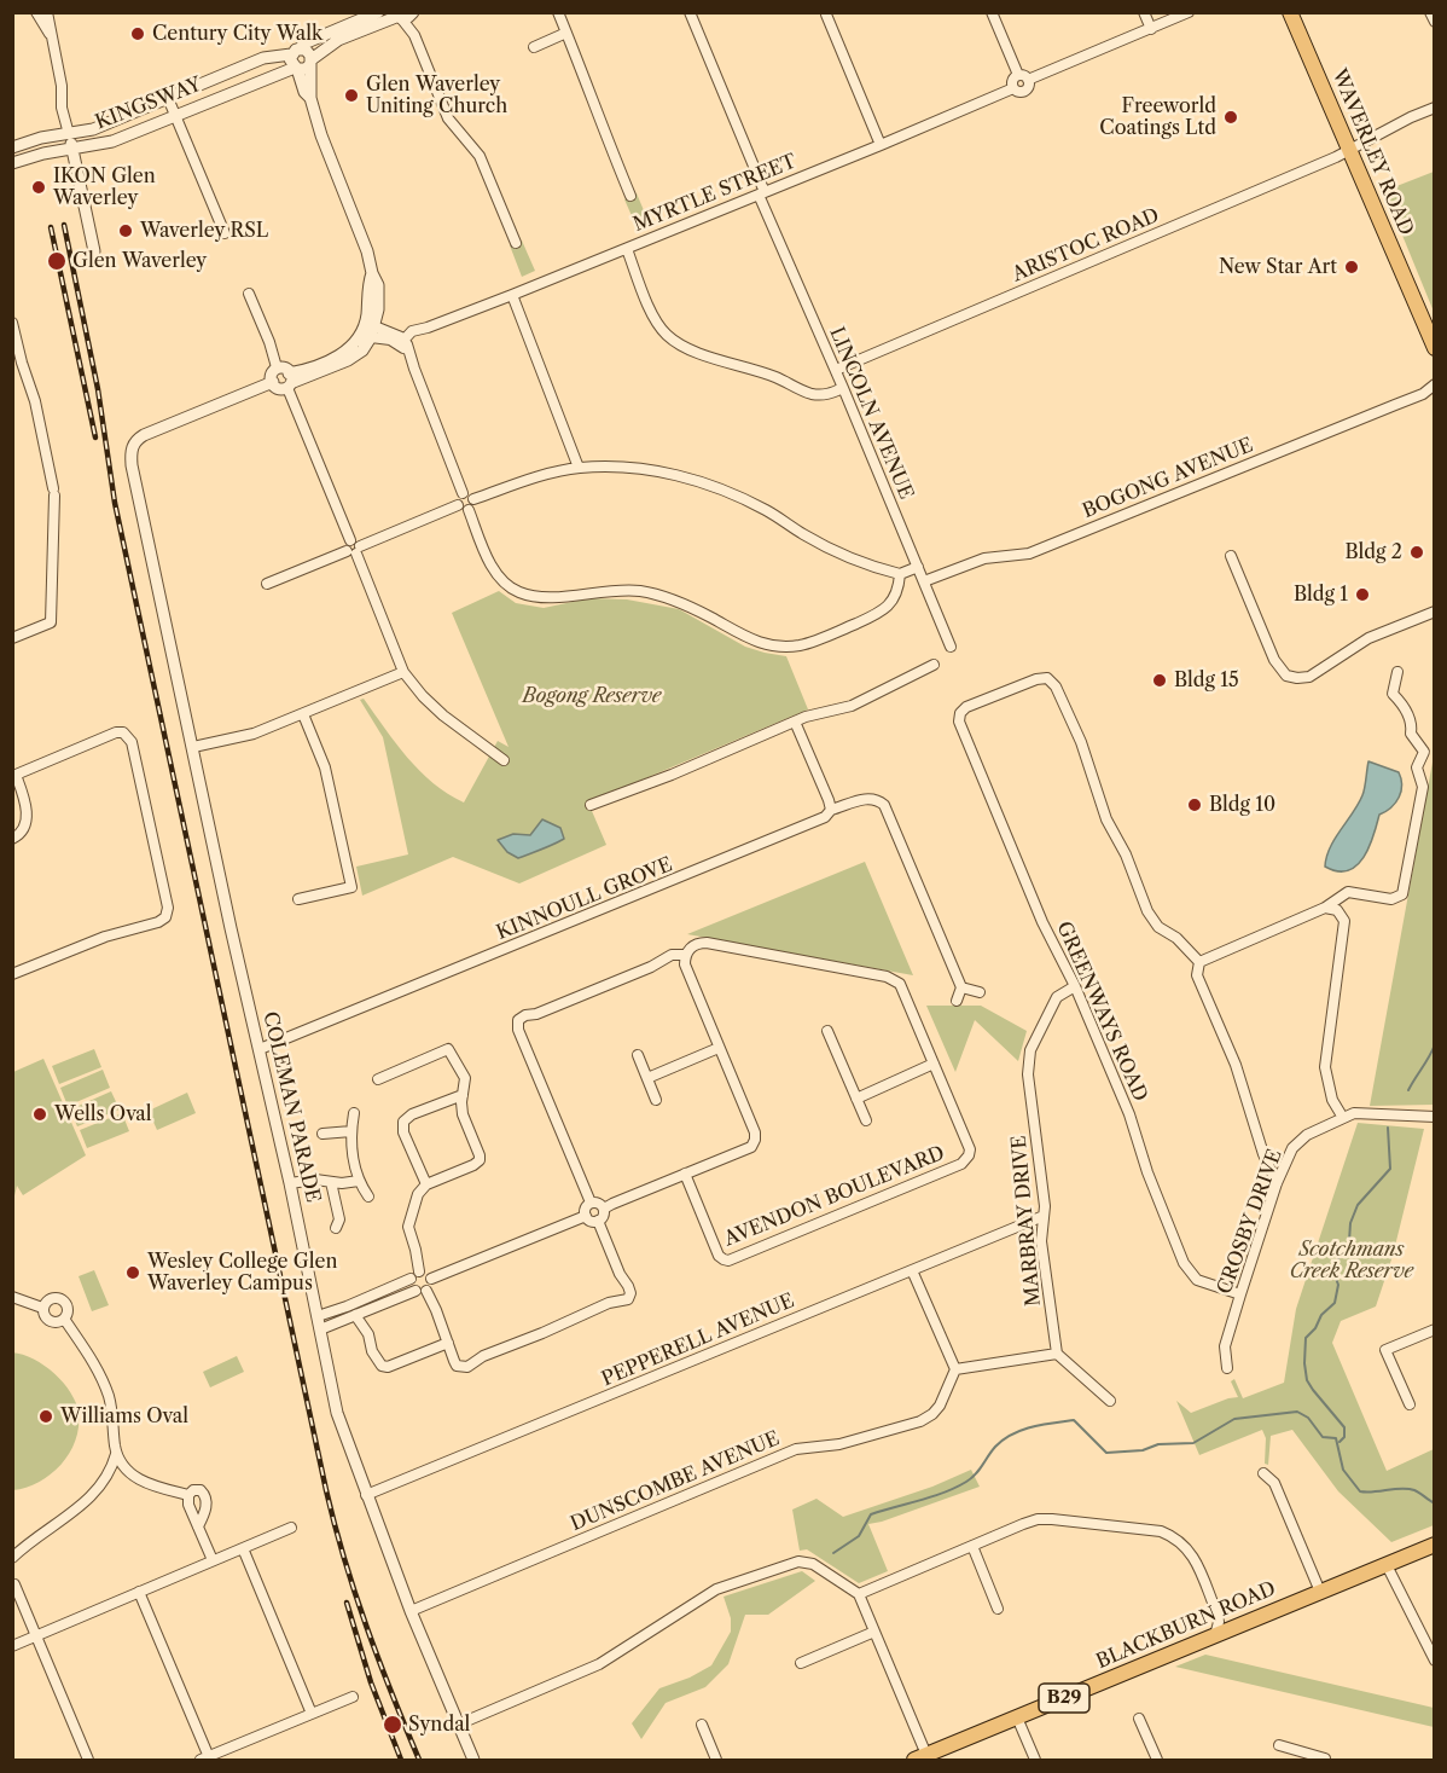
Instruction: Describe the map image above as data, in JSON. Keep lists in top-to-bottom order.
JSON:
{
  "streets": {
    "main road": ["WAVERLEY ROAD", "BLACKBURN ROAD", "B29"],
    "street": [
      "KINGSWAY",
      "MYRTLE STREET",
      "ARISTOC ROAD",
      "LINCOLN AVENUE",
      "BOGONG AVENUE",
      "KINNOULL GROVE",
      "GREENWAYS ROAD",
      "COLEMAN PARADE",
      "AVENDON BOULEVARD",
      "MARBRAY DRIVE",
      "CROSBY DRIVE",
      "PEPPERELL AVENUE",
      "DUNSCOMBE AVENUE"
    ]
  },
  "crossings": [
    ["WAVERLEY ROAD", "ARISTOC ROAD"],
    ["MYRTLE STREET", "LINCOLN AVENUE"],
    ["ARISTOC ROAD", "LINCOLN AVENUE"],
    ["LINCOLN AVENUE", "BOGONG AVENUE"],
    ["KINNOULL GROVE", "COLEMAN PARADE"],
    ["GREENWAYS ROAD", "MARBRAY DRIVE"],
    ["GREENWAYS ROAD", "CROSBY DRIVE"],
    ["COLEMAN PARADE", "PEPPERELL AVENUE"],
    ["COLEMAN PARADE", "DUNSCOMBE AVENUE"],
    ["MARBRAY DRIVE", "PEPPERELL AVENUE"]
  ],
  "parks": ["Bogong Reserve", "Scotchmans Creek Reserve"],
  "places": [
    "Century City Walk",
    "Glen Waverley Uniting Church",
    "Freeworld Coatings Ltd",
    "IKON Glen Waverley",
    "Waverley RSL",
    "Glen Waverley",
    "New Star Art",
    "Bldg 2",
    "Bldg 1",
    "Bldg 15",
    "Bldg 10",
    "Wells Oval",
    "Wesley College Glen Waverley Campus",
    "Williams Oval",
    "Syndal"
  ]
}
